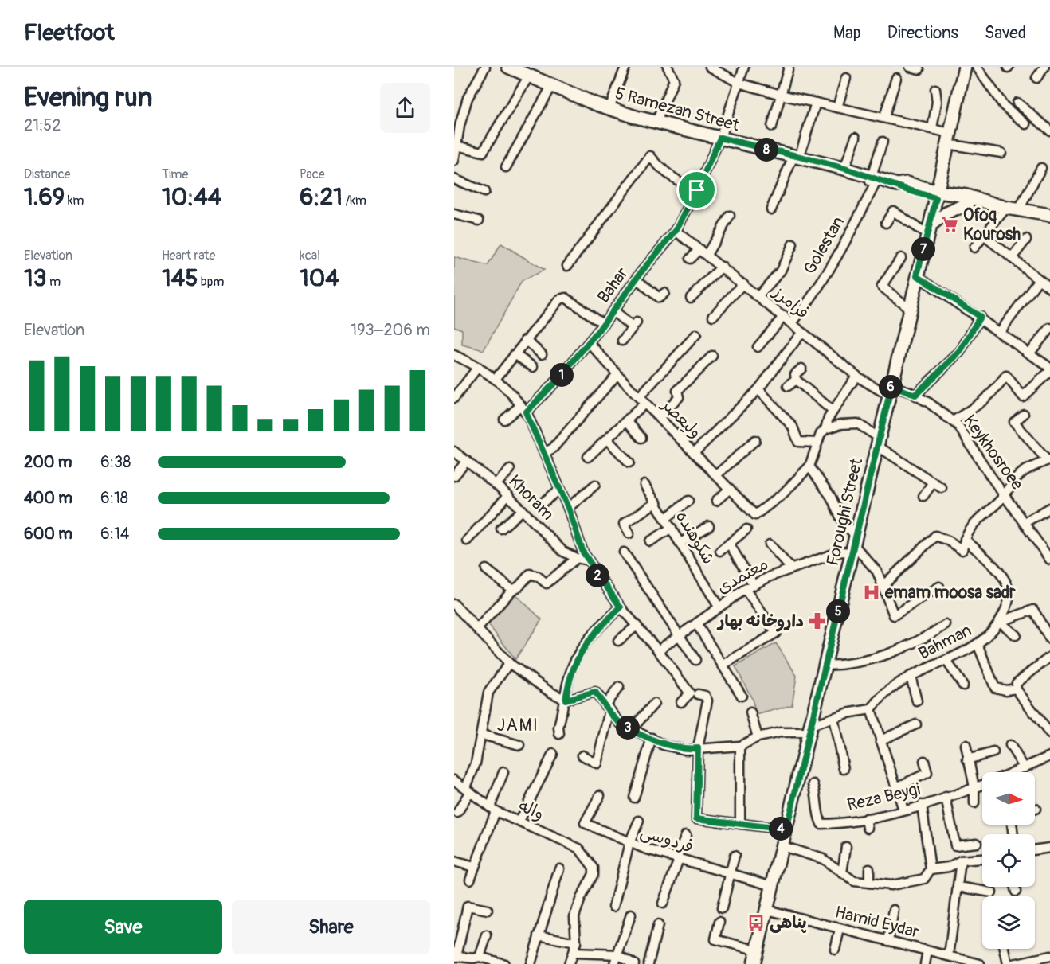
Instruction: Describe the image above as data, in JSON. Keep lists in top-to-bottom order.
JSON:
{
  "streets": {
    "main road": ["5 Ramezan Street", "Foroughi Street"],
    "street": [
      "Golestan",
      "Bahar",
      "فرامرز",
      "ولیعصر",
      "Keykhosroee",
      "Khoram",
      "شکوهنده",
      "معتمدی",
      "Bahman",
      "Reza Beygi",
      "واله",
      "فردوسی",
      "Hamid Eydar"
    ]
  },
  "crossings": [
    ["5 Ramezan Street", "Golestan"],
    ["5 Ramezan Street", "Bahar"],
    ["5 Ramezan Street", "Foroughi Street"],
    ["Golestan", "فرامرز"],
    ["Bahar", "فرامرز"],
    ["Bahar", "ولیعصر"],
    ["فرامرز", "Keykhosroee"],
    ["فرامرز", "Foroughi Street"],
    ["Keykhosroee", "Foroughi Street"],
    ["Foroughi Street", "معتمدی"],
    ["Foroughi Street", "فردوسی"],
    ["Foroughi Street", "Hamid Eydar"],
    ["شکوهنده", "معتمدی"]
  ],
  "districts": ["JAMI"],
  "places": {
    "supermarket": ["Ofoq Kourosh"],
    "hospital": ["emam moosa sadr"],
    "pharmacy": ["داروخانه بهار"],
    "bus stop": ["پناهی"]
  },
  "north": "right",
  "page": {
    "header": "Fleetfoot",
    "nav": ["Map", "Directions", "Saved"],
    "heading": ["Evening run", "21:52"],
    "pins": [
      "8",
      "7",
      "1",
      "6",
      "2",
      "5",
      "3",
      "4"
    ],
    "stats": [
      ["Distance", "1.69 km"],
      ["Time", "10:44"],
      ["Pace", "6:21 /km"],
      ["Elevation", "13 m"],
      ["Heart rate", "145 bpm"],
      ["kcal", "104"]
    ],
    "chart": ["Elevation", "193–206 m"],
    "list": [
      {
        "name": "200 m",
        "note": "6:38"
      },
      {
        "name": "400 m",
        "note": "6:18"
      },
      {
        "name": "600 m",
        "note": "6:14"
      }
    ],
    "buttons": ["Save", "Share"]
  }
}
